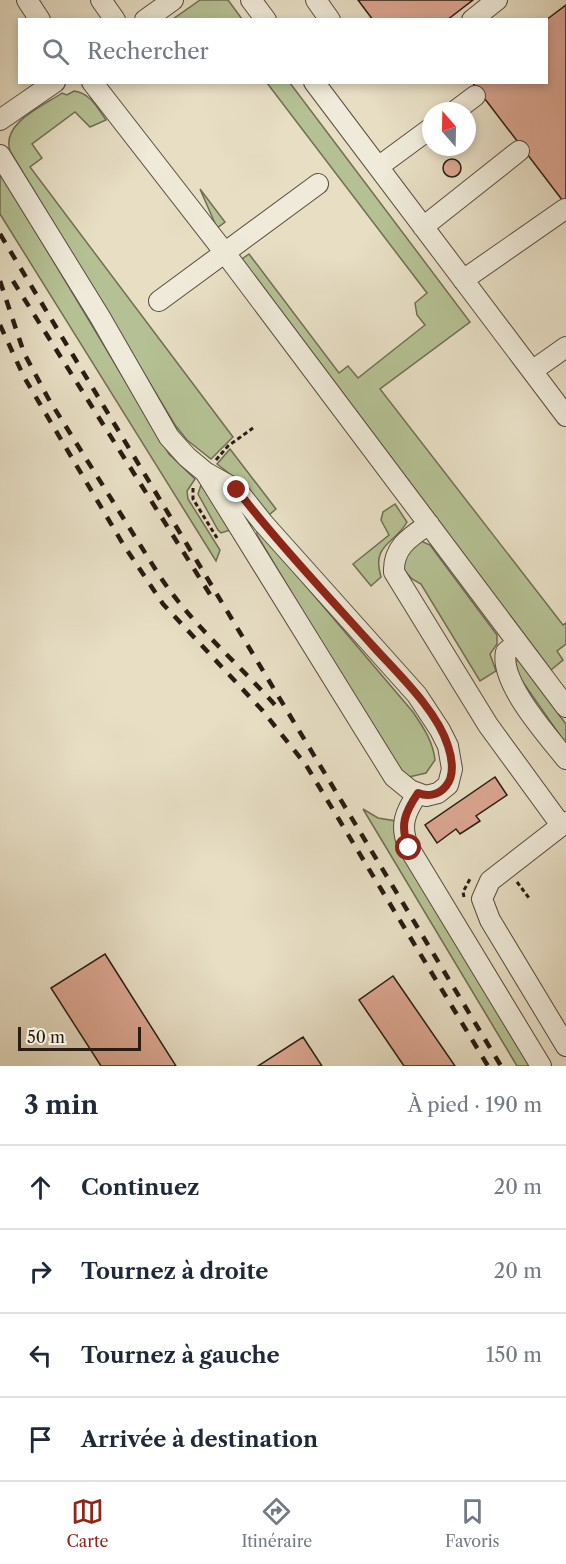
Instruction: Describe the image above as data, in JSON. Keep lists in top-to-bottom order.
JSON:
{
  "scale_bar": "50 m",
  "north": "top",
  "page": {
    "search": "Rechercher",
    "scale": "50 m",
    "heading": ["3 min", "À pied · 190 m"],
    "list": [
      ["Continuez", "20 m"],
      ["Tournez à droite", "20 m"],
      ["Tournez à gauche", "150 m"],
      "Arrivée à destination"
    ],
    "nav": ["Carte", "Itinéraire", "Favoris"]
  }
}
